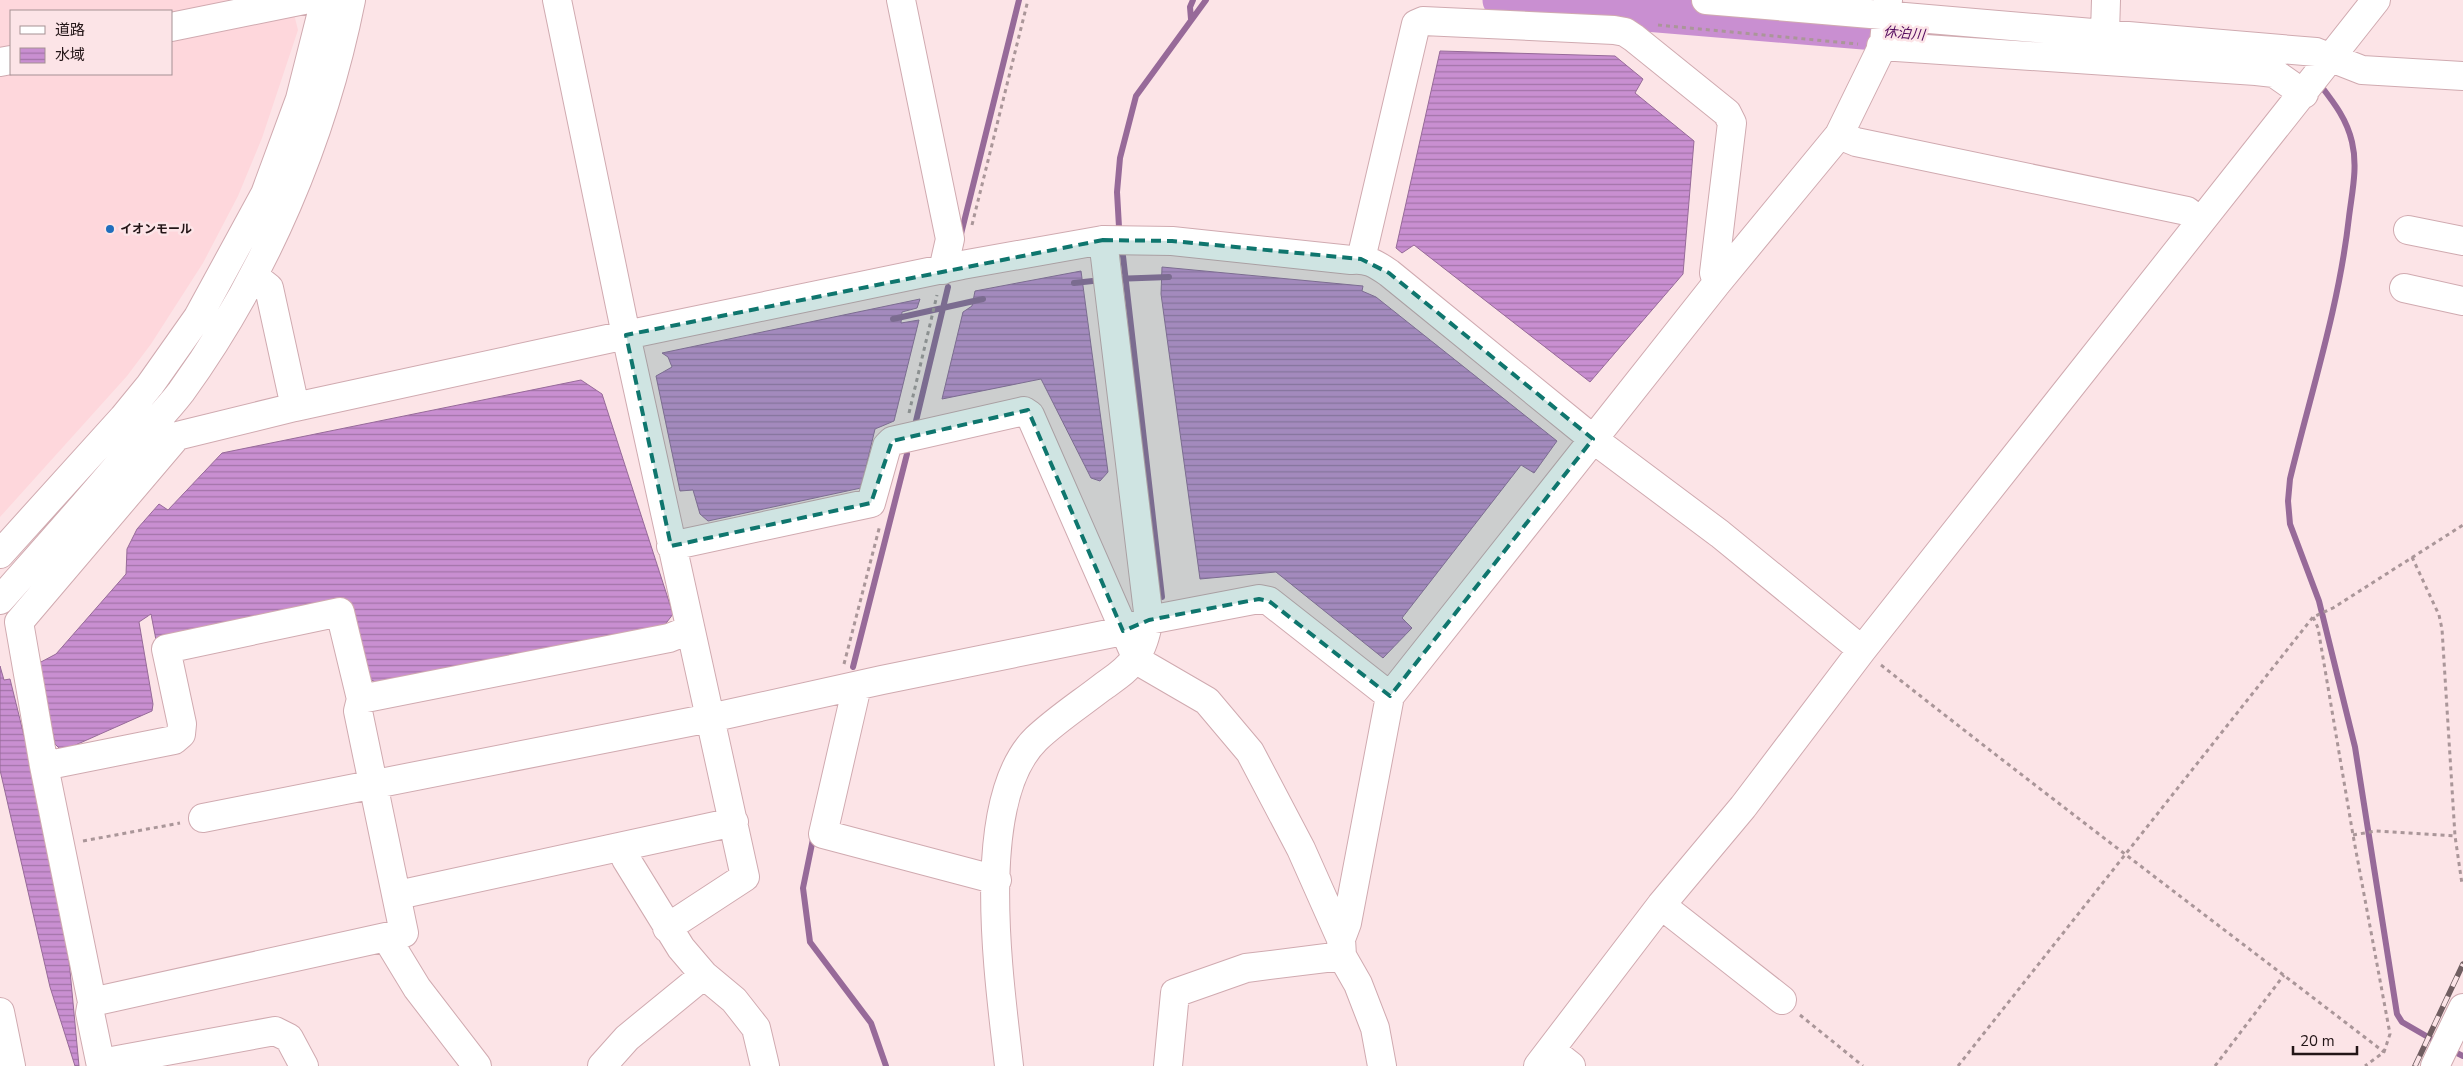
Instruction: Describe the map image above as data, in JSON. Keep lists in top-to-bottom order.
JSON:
{
  "water": ["休泊川"],
  "places": ["イオンモール"],
  "legend": ["道路", "水域"],
  "scale_bar": "20 m"
}
